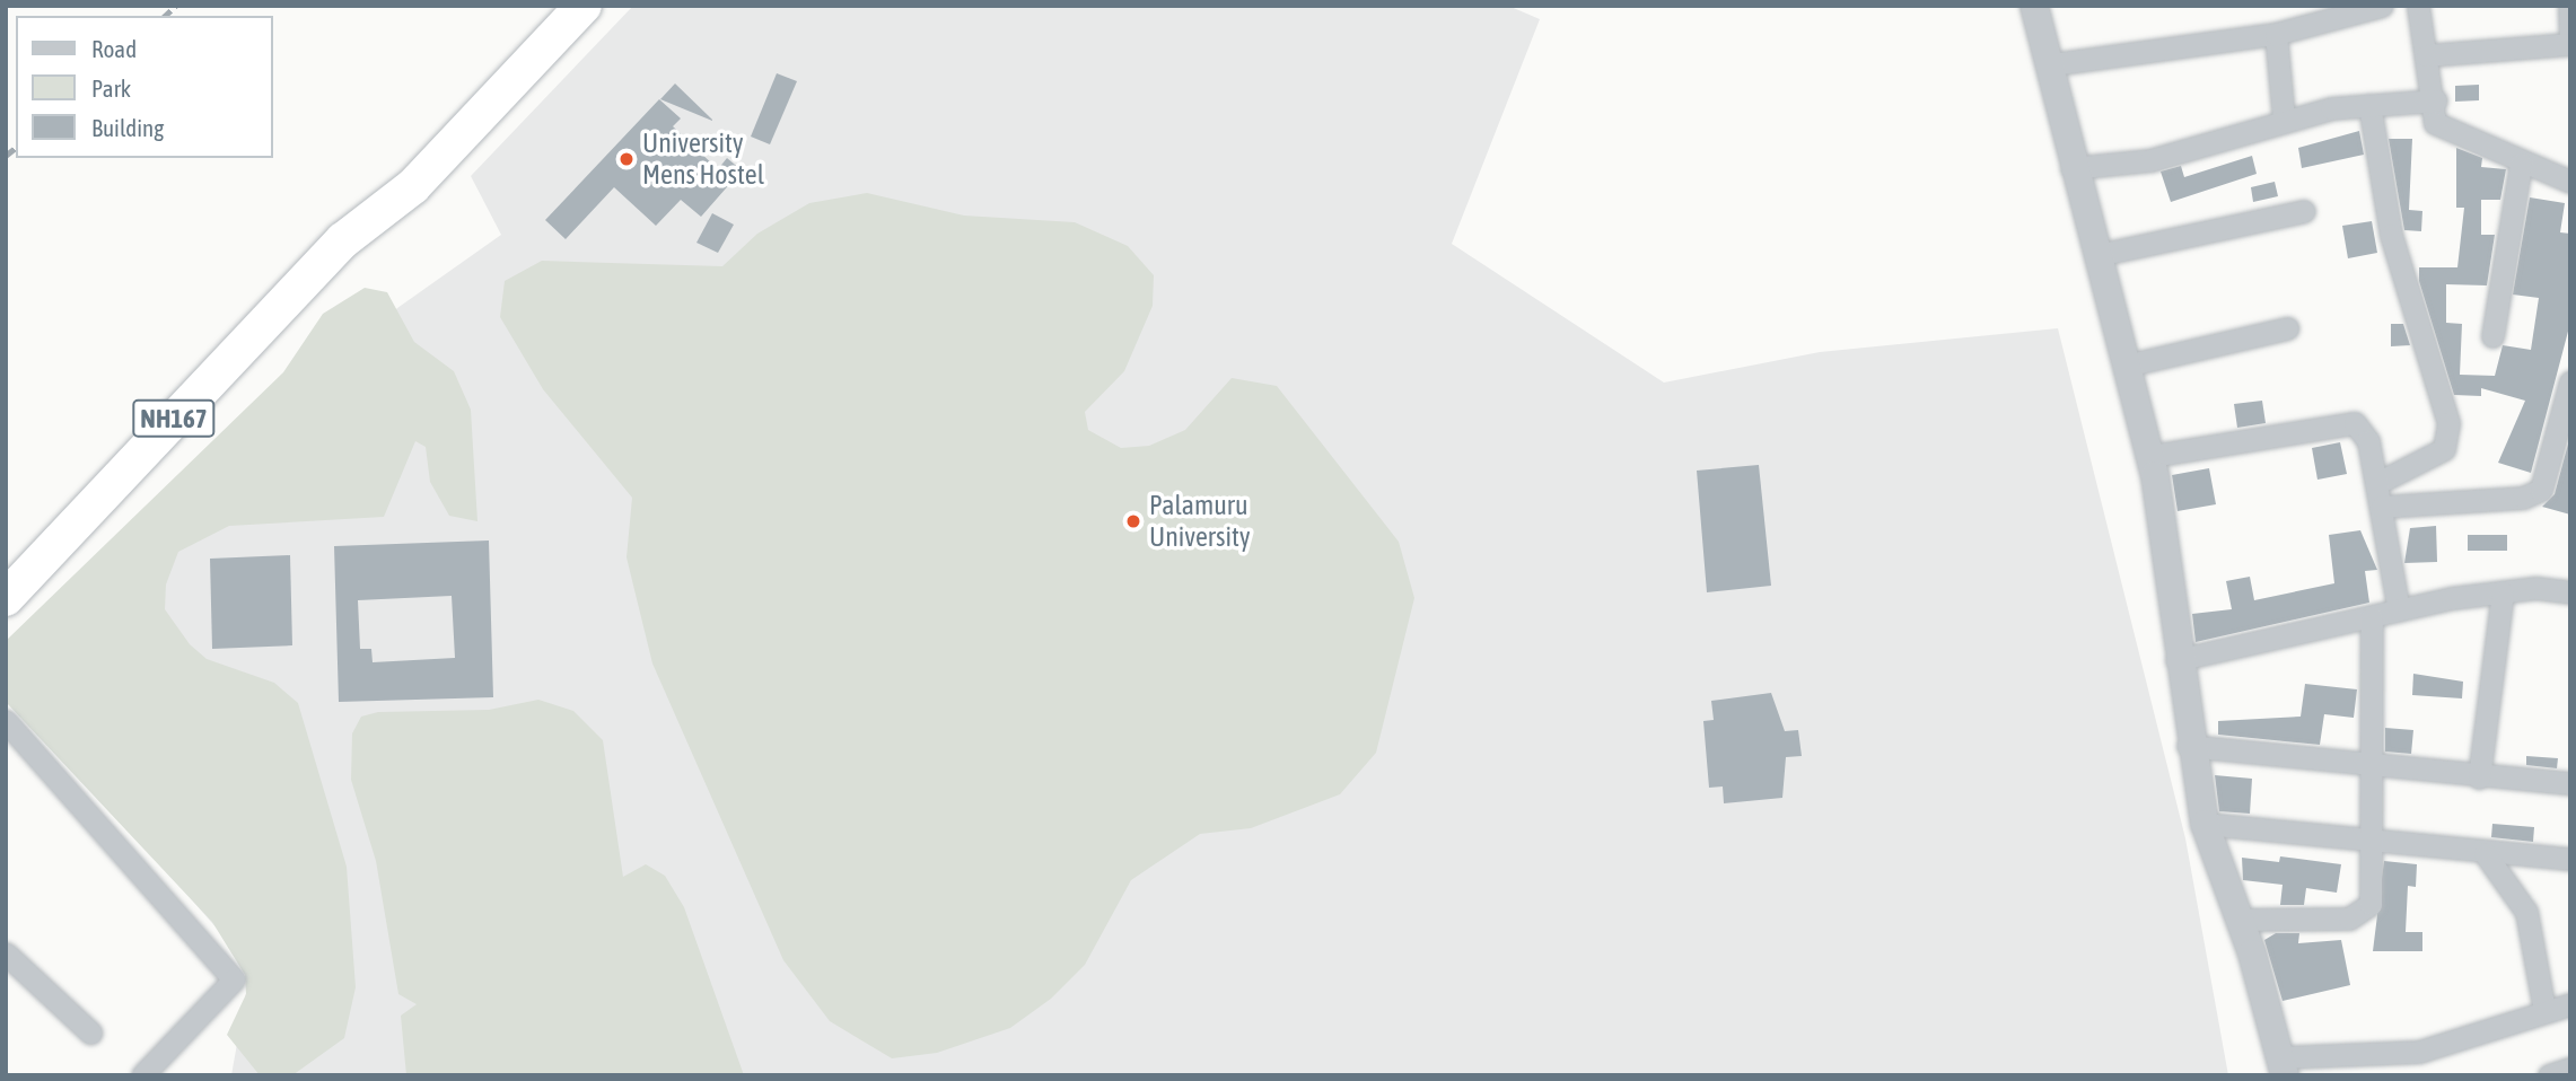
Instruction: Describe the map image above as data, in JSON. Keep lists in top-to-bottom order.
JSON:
{
  "streets": {
    "highway": ["NH167"]
  },
  "places": ["University Mens Hostel", "Palamuru University"],
  "legend": ["Road", "Park", "Building"]
}
